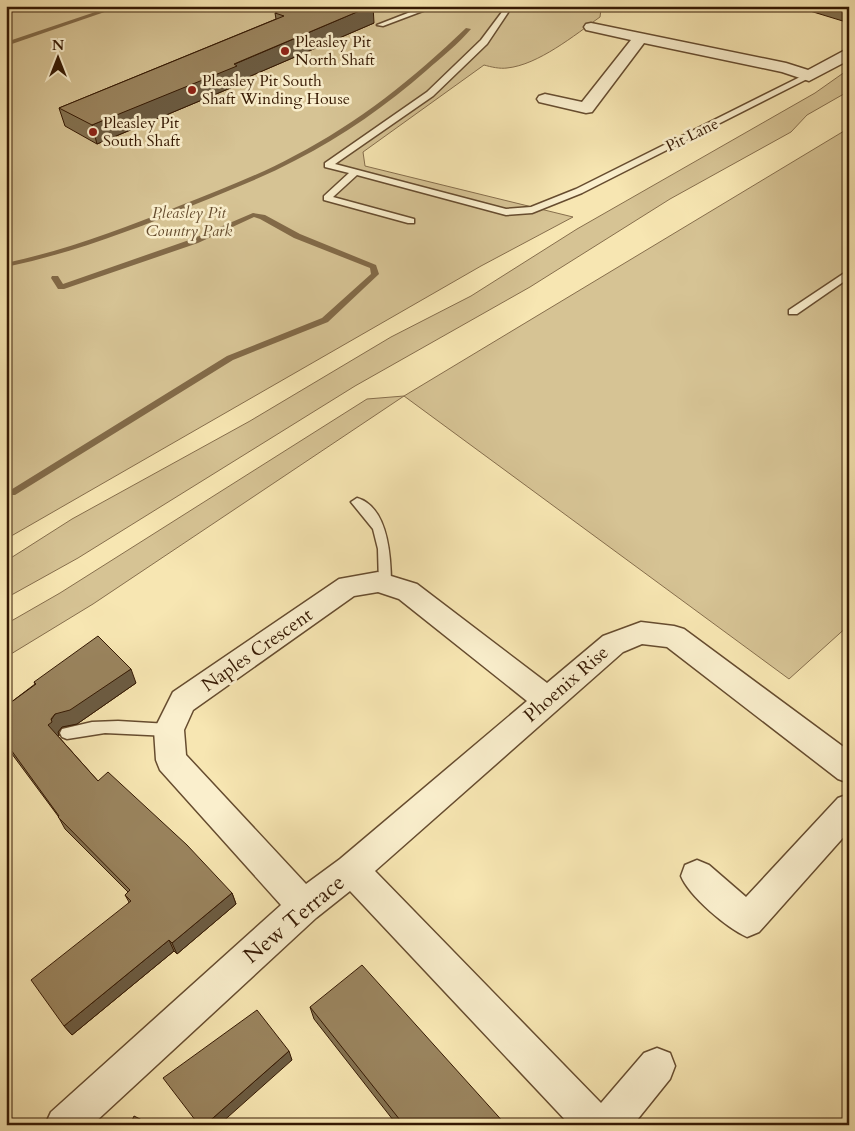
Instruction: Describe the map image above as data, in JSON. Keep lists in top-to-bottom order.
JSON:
{
  "streets": {
    "street": [
      "Pit Lane",
      "Naples Crescent",
      "Phoenix Rise",
      "New Terrace"
    ]
  },
  "crossings": [
    ["Naples Crescent", "Phoenix Rise"],
    ["Naples Crescent", "New Terrace"],
    ["Phoenix Rise", "New Terrace"]
  ],
  "parks": ["Pleasley Pit Country Park"],
  "places": ["Pleasley Pit North Shaft", "Pleasley Pit South Shaft Winding House", "Pleasley Pit South Shaft"],
  "north": "top"
}
